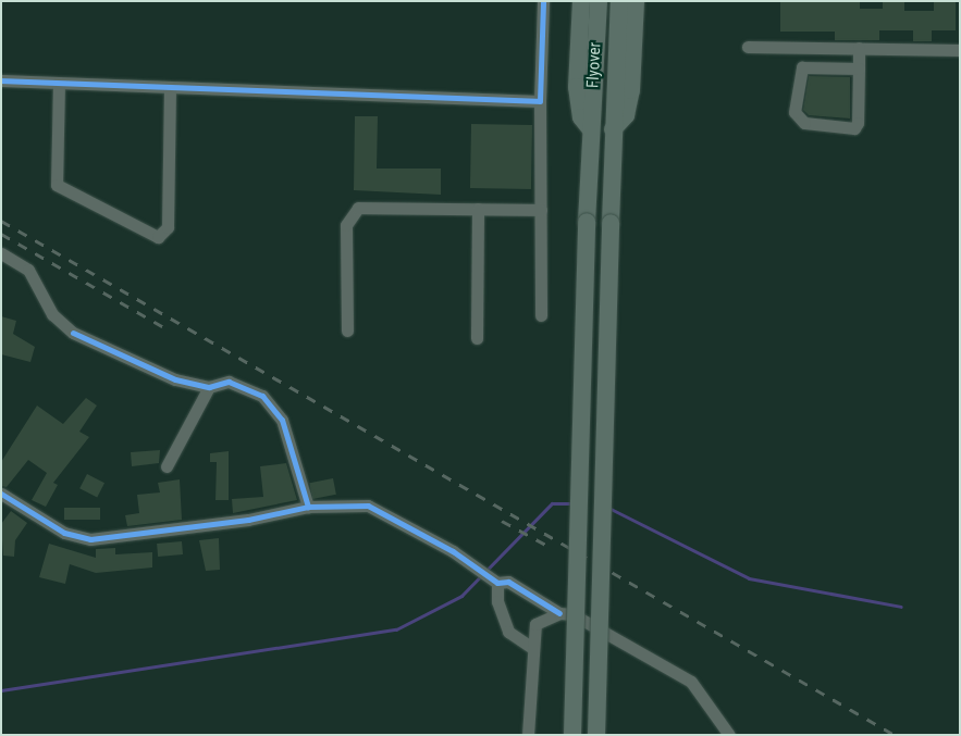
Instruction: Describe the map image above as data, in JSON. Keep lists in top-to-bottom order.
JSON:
{
  "streets": {
    "highway": ["Flyover"]
  }
}
